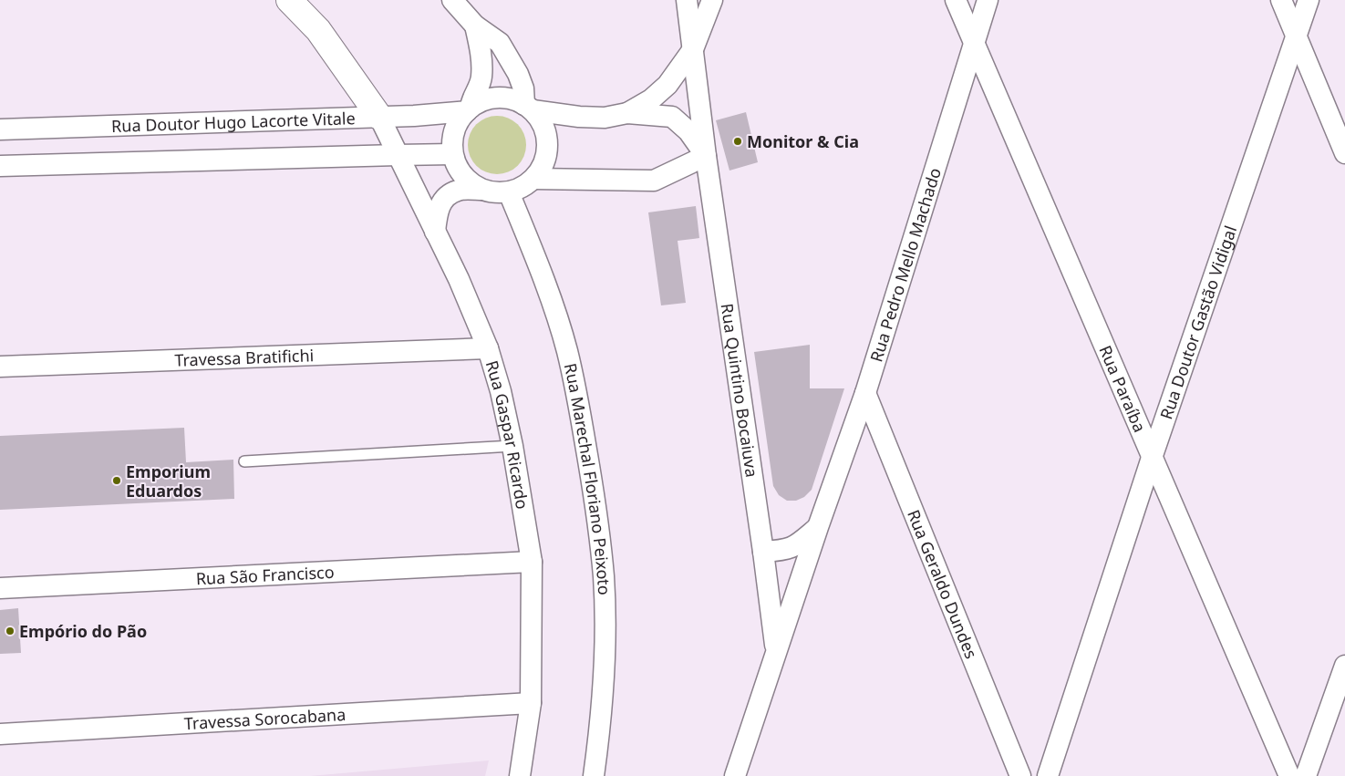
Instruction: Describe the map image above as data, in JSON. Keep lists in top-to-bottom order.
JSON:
{
  "streets": {
    "street": [
      "Rua Doutor Hugo Lacorte Vitale",
      "Rua Pedro Mello Machado",
      "Rua Doutor Gastão Vidigal",
      "Travessa Bratifichi",
      "Rua Paraíba",
      "Rua Quintino Bocaiuva",
      "Rua Gaspar Ricardo",
      "Rua Marechal Floriano Peixoto",
      "Rua São Francisco",
      "Rua Geraldo Dundes",
      "Travessa Sorocabana"
    ]
  },
  "crossings": [
    ["Rua Doutor Hugo Lacorte Vitale", "Rua Gaspar Ricardo"],
    ["Rua Doutor Hugo Lacorte Vitale", "Rua Marechal Floriano Peixoto"],
    ["Rua Pedro Mello Machado", "Rua Paraíba"],
    ["Rua Pedro Mello Machado", "Rua Quintino Bocaiuva"],
    ["Rua Pedro Mello Machado", "Rua Geraldo Dundes"],
    ["Rua Doutor Gastão Vidigal", "Rua Paraíba"],
    ["Travessa Bratifichi", "Rua Gaspar Ricardo"],
    ["Rua Gaspar Ricardo", "Rua São Francisco"],
    ["Rua Gaspar Ricardo", "Travessa Sorocabana"]
  ],
  "places": ["Monitor & Cia", "Emporium Eduardos", "Empório do Pão"]
}
